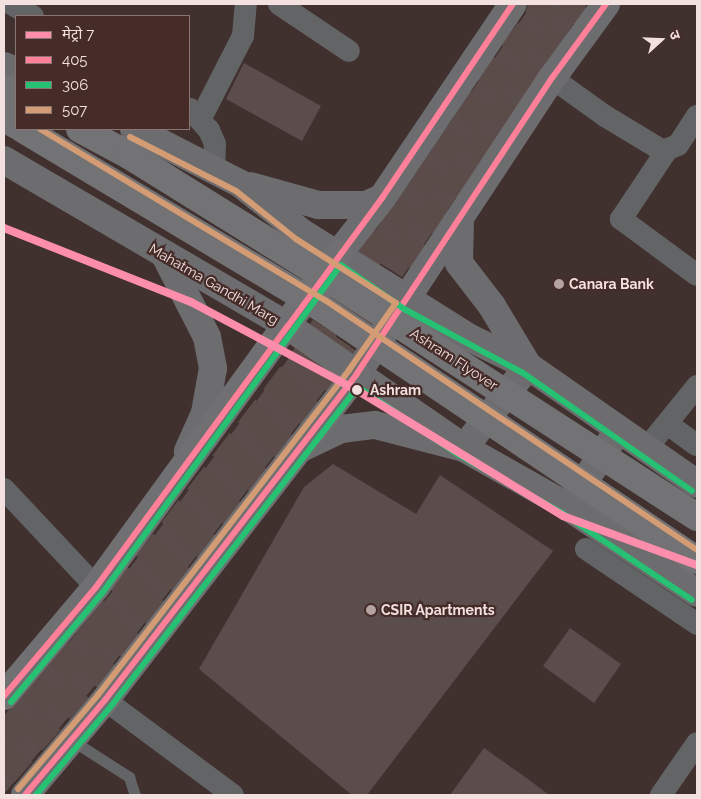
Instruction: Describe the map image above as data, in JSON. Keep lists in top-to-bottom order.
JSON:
{
  "streets": {
    "highway": ["Ashram Flyover"],
    "main road": ["Mahatma Gandhi Marg"]
  },
  "places": ["Canara Bank", "Ashram", "CSIR Apartments"],
  "lines": [
    "transit line 405",
    "transit line 507",
    "metro line 7",
    "transit line 306"
  ],
  "legend": [
    "मेट्रो 7",
    "405",
    "306",
    "507"
  ],
  "north": "right"
}
